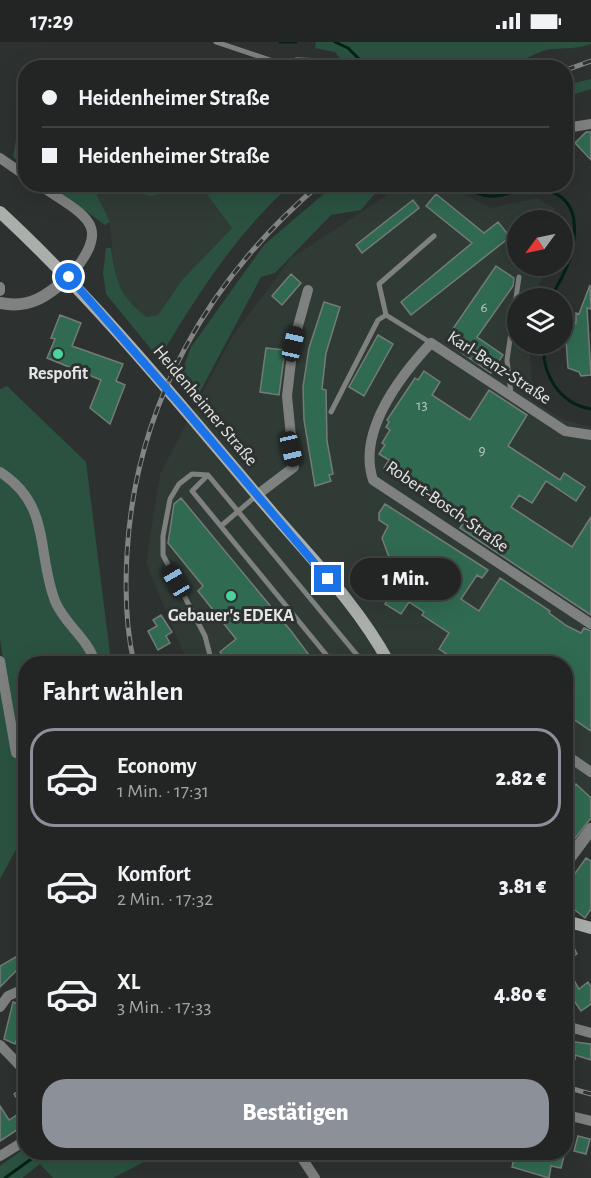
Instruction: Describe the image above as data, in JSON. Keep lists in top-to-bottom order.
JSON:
{
  "streets": {
    "main road": ["Heidenheimer Straße"],
    "street": ["Karl-Benz-Straße", "Robert-Bosch-Straße"]
  },
  "crossings": [
    ["Karl-Benz-Straße", "Robert-Bosch-Straße"]
  ],
  "places": ["Respofit", "Gebauer's EDEKA"],
  "house_numbers": ["6", "13", "9"],
  "north": "bottom left",
  "page": {
    "status": "17:29",
    "banner": ["Heidenheimer Straße", "Heidenheimer Straße"],
    "bubble": "1 Min.",
    "heading": "Fahrt wählen",
    "list": [
      {
        "name": "Economy",
        "note": "1 Min. · 17:31",
        "value": "2.82 €"
      },
      {
        "name": "Komfort",
        "note": "2 Min. · 17:32",
        "value": "3.81 €"
      },
      {
        "name": "XL",
        "note": "3 Min. · 17:33",
        "value": "4.80 €"
      }
    ],
    "buttons": "Bestätigen"
  }
}
